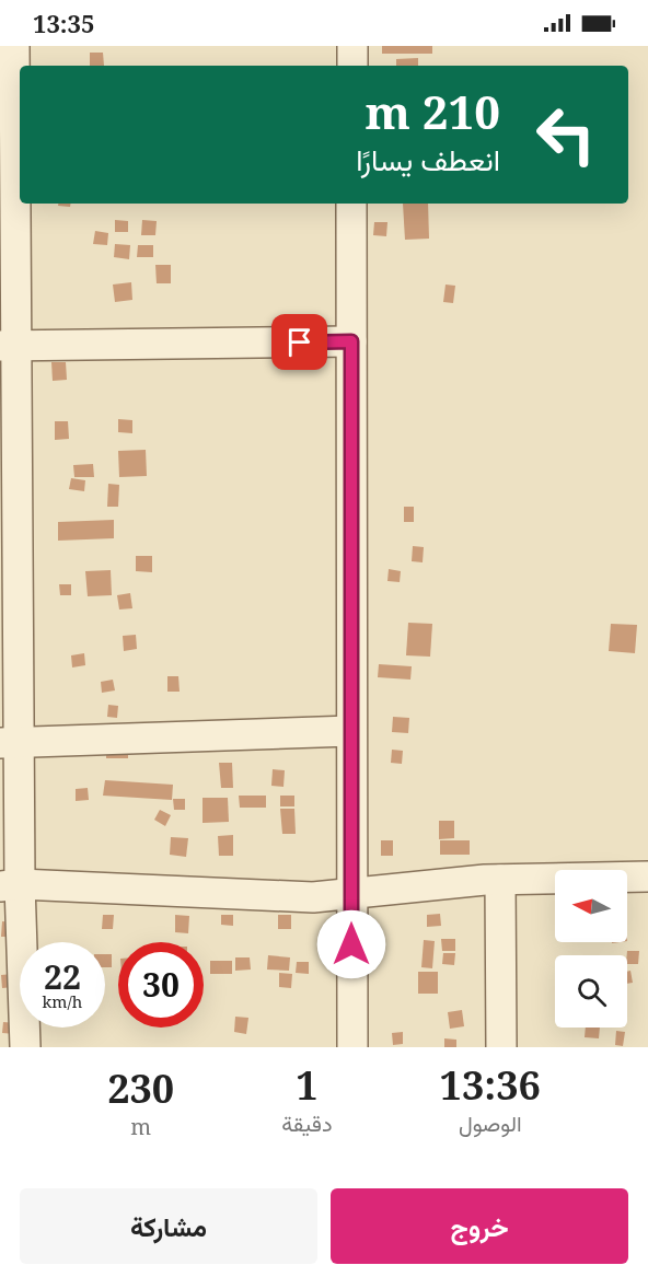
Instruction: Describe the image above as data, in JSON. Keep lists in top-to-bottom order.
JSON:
{
  "north": "left",
  "page": {
    "status": "13:35",
    "turn": ["210 m", "انعطف يسارًا"],
    "speed": "22 km/h",
    "limit": "30",
    "eta": [
      "13:36",
      "الوصول",
      "1",
      "دقيقة",
      "230",
      "m"
    ],
    "buttons": ["خروج", "مشاركة"]
  }
}
